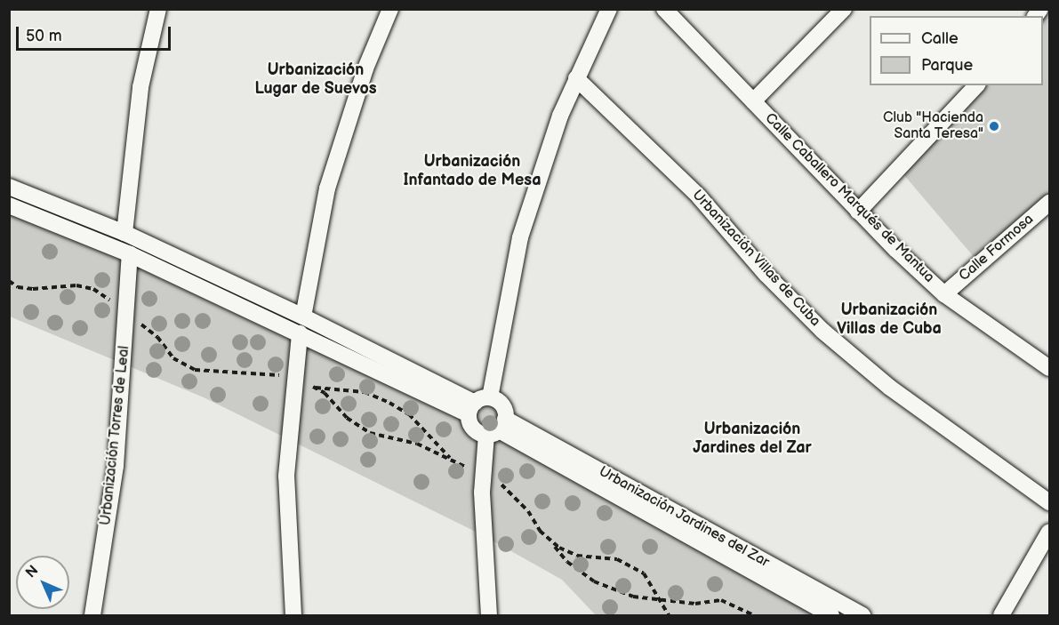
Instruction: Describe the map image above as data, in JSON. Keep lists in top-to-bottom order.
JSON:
{
  "streets": {
    "street": [
      "Calle Caballero Marqués de Mantua",
      "Calle Formosa",
      "Urbanización Villas de Cuba",
      "Urbanización Torres de Leal",
      "Urbanización Jardines del Zar"
    ]
  },
  "crossings": [
    ["Calle Caballero Marqués de Mantua", "Calle Formosa"]
  ],
  "districts": [
    "Urbanización Lugar de Suevos",
    "Urbanización Infantado de Mesa",
    "Urbanización Villas de Cuba",
    "Urbanización Jardines del Zar"
  ],
  "places": ["Club \"Hacienda Santa Teresa\""],
  "legend": ["Calle", "Parque"],
  "scale_bar": "50 m",
  "north": "top left"
}
